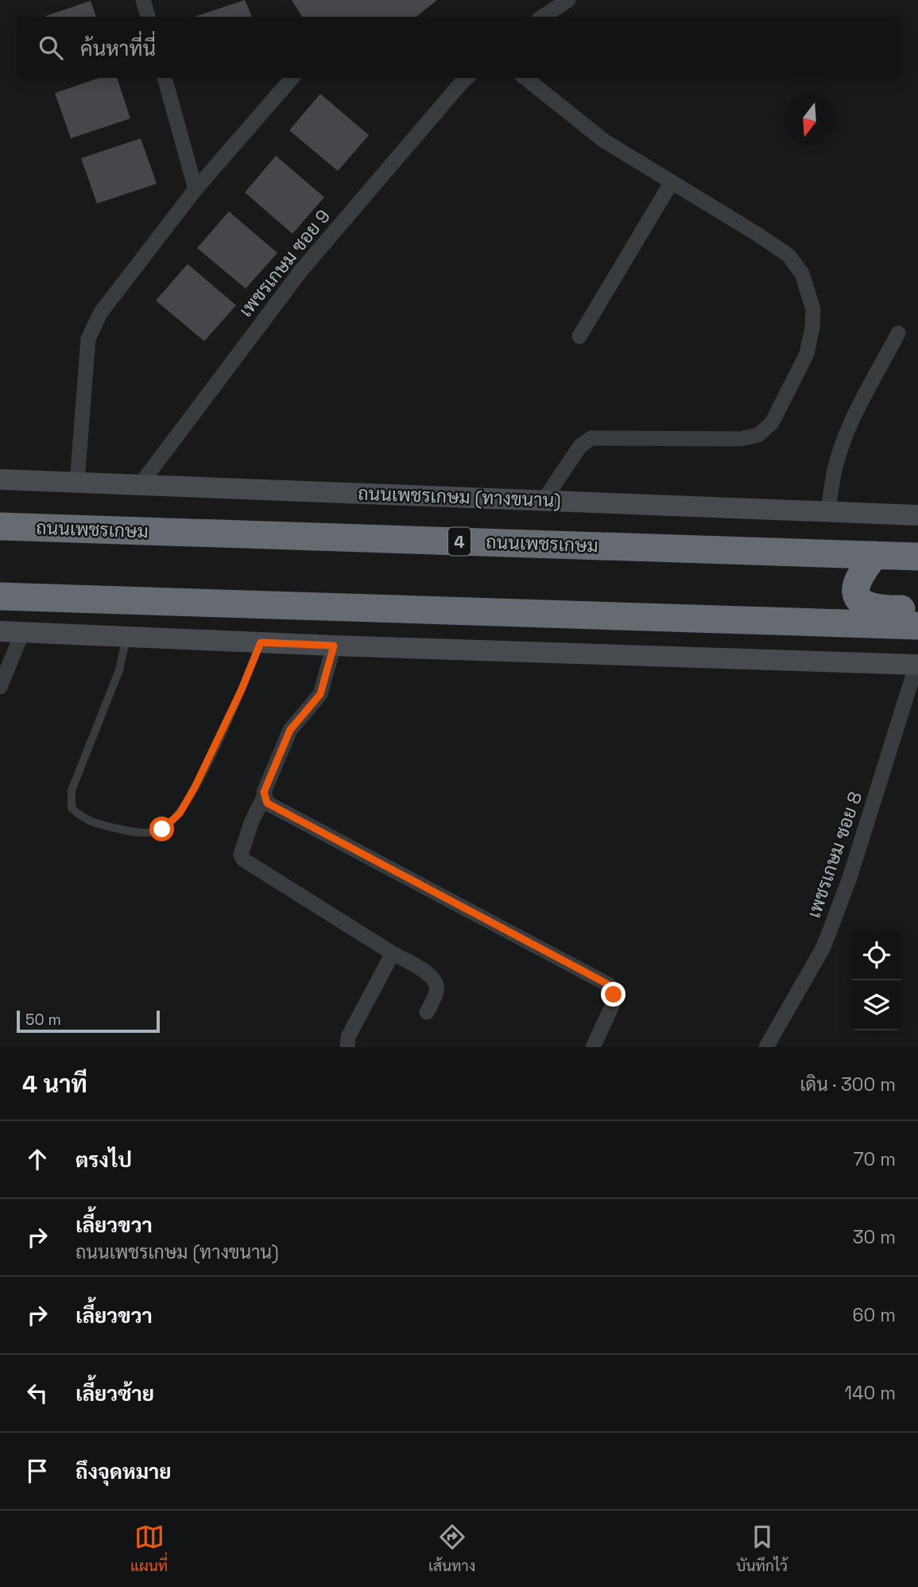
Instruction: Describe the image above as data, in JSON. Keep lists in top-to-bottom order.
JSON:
{
  "streets": {
    "highway": ["ถนนเพชรเกษม", "4"],
    "main road": ["ถนนเพชรเกษม (ทางขนาน)"],
    "street": ["เพชรเกษม ซอย 9", "เพชรเกษม ซอย 8"]
  },
  "crossings": [
    ["เพชรเกษม ซอย 9", "ถนนเพชรเกษม (ทางขนาน)"]
  ],
  "scale_bar": "50 m",
  "north": "bottom",
  "page": {
    "search": "ค้นหาที่นี่",
    "scale": "50 m",
    "heading": ["4 นาที", "เดิน · 300 m"],
    "list": [
      ["ตรงไป", "70 m"],
      ["เลี้ยวขวา", "ถนนเพชรเกษม (ทางขนาน)", "30 m"],
      ["เลี้ยวขวา", "60 m"],
      ["เลี้ยวซ้าย", "140 m"],
      "ถึงจุดหมาย"
    ],
    "nav": ["แผนที่", "เส้นทาง", "บันทึกไว้"]
  }
}
